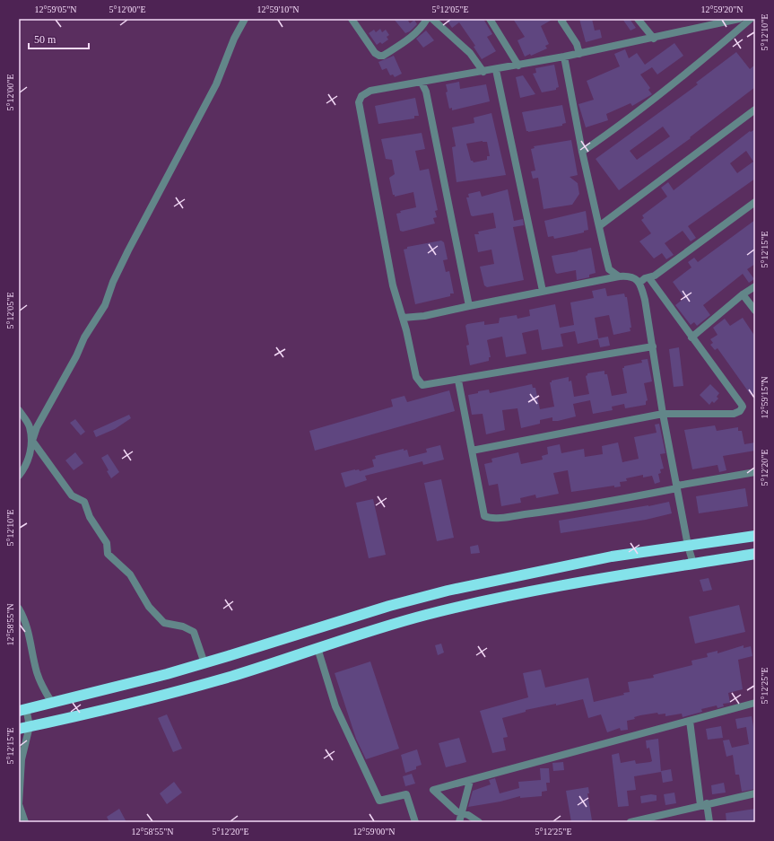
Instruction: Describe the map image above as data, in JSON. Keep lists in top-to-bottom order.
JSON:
{
  "scale_bar": "50 m",
  "coordinates": [
    "12°59'05\"N",
    "5°12'00\"E",
    "12°59'10\"N",
    "5°12'05\"E",
    "12°59'20\"N",
    "5°12'10\"E",
    "5°12'15\"E",
    "12°59'15\"N",
    "5°12'20\"E",
    "12°58'55\"N",
    "5°12'25\"E",
    "12°59'00\"N"
  ]
}
